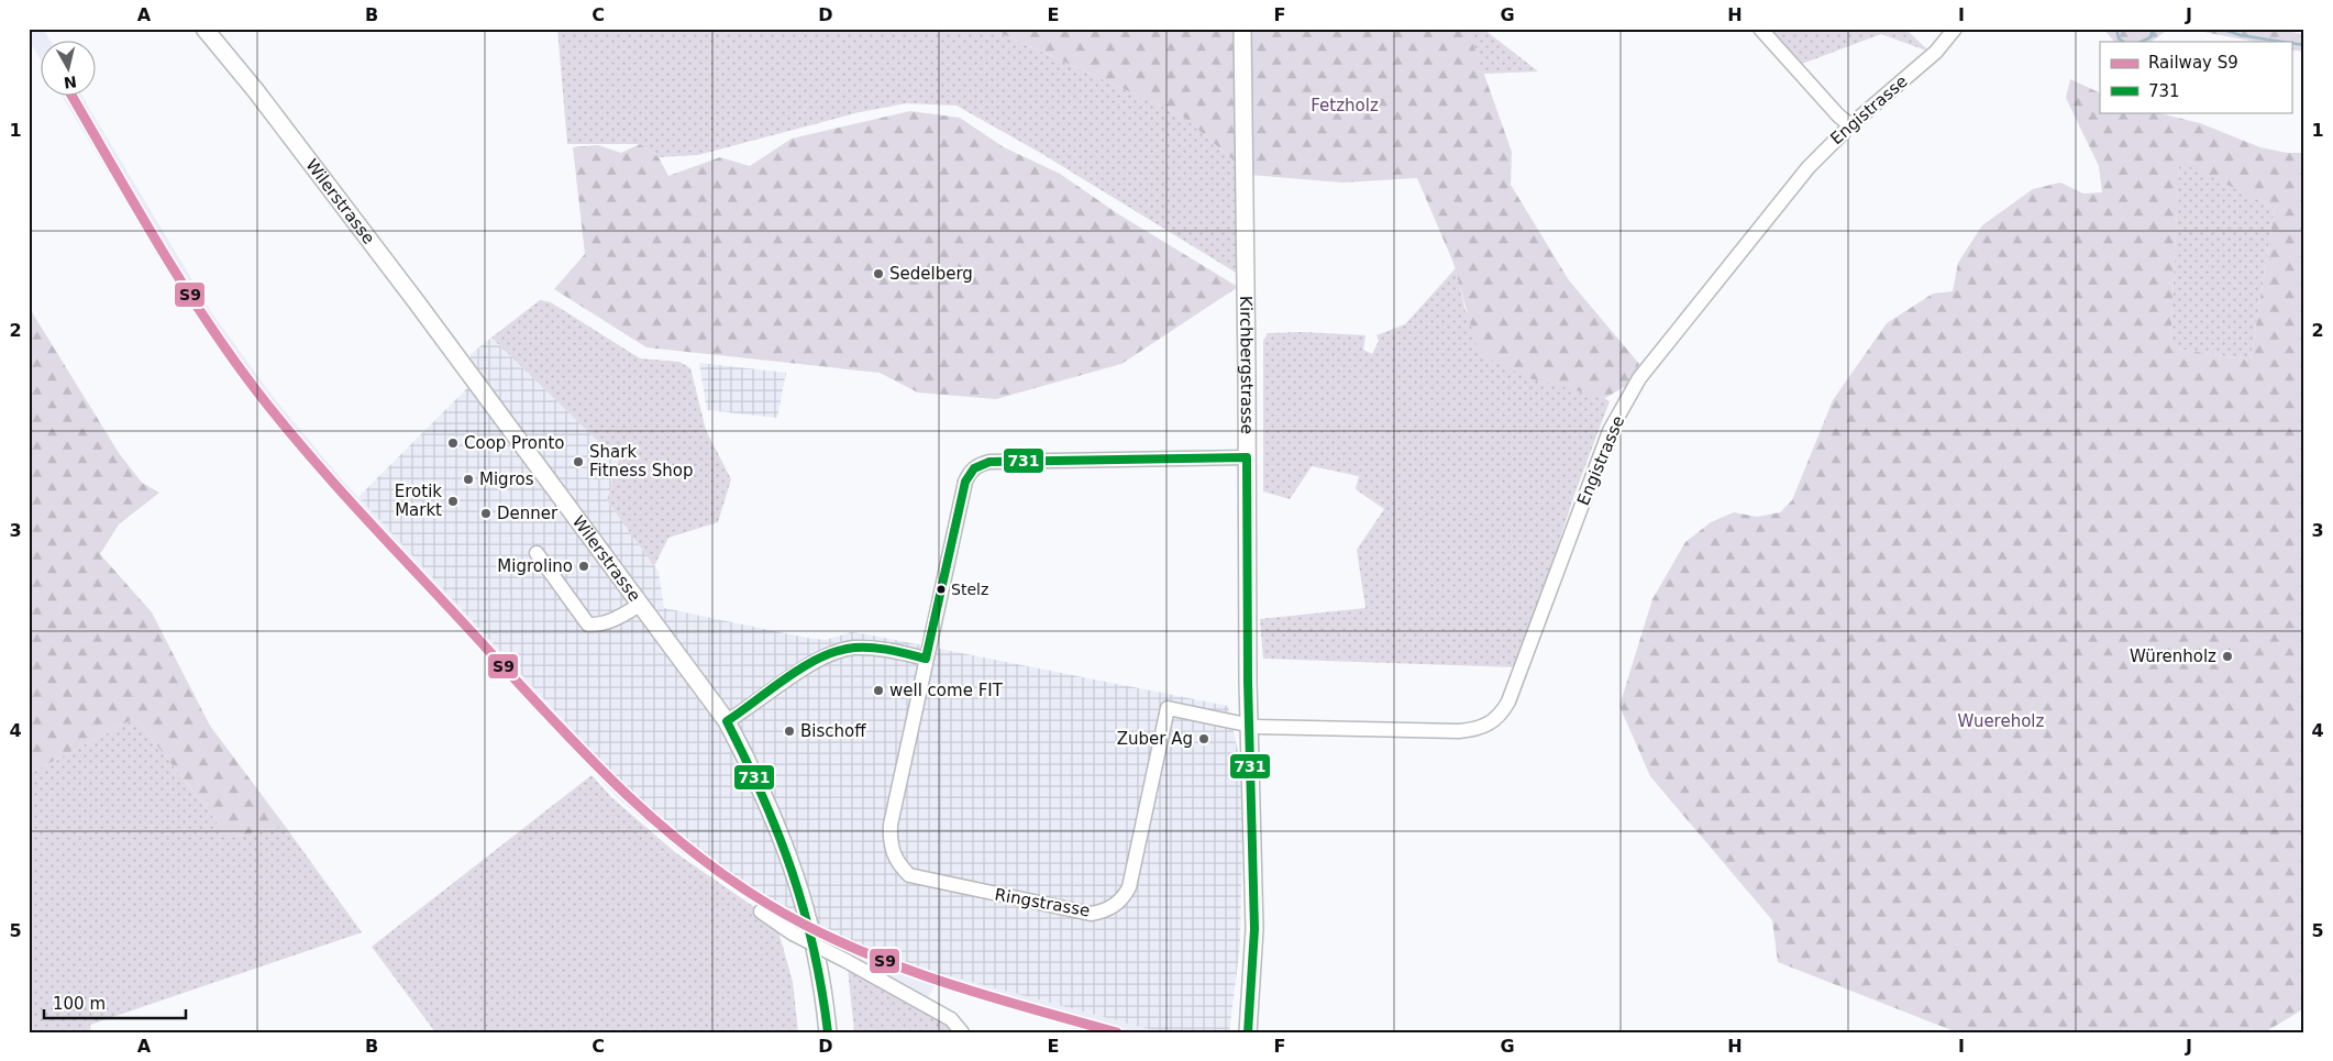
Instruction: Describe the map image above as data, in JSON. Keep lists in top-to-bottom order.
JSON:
{
  "streets": {
    "main road": ["Wilerstrasse", "Kirchbergstrasse"],
    "street": ["Engistrasse", "Ringstrasse"]
  },
  "crossings": [
    ["Engistrasse", "Kirchbergstrasse"],
    ["Engistrasse", "Ringstrasse"],
    ["Kirchbergstrasse", "Ringstrasse"]
  ],
  "parks": ["Fetzholz", "Wuereholz"],
  "places": [
    "Sedelberg",
    "Coop Pronto",
    "Shark Fitness Shop",
    "Migros",
    "Erotik Markt",
    "Denner",
    "Migrolino",
    "Stelz",
    "Würenholz",
    "well come FIT",
    "Bischoff",
    "Zuber Ag"
  ],
  "lines": ["rail line S9", "transit line 731"],
  "legend": ["Railway S9", "731"],
  "scale_bar": "100 m",
  "north": "bottom",
  "grid": {
    "columns": [
      "A",
      "B",
      "C",
      "D",
      "E",
      "F",
      "G",
      "H",
      "I",
      "J"
    ],
    "rows": [
      "1",
      "2",
      "3",
      "4",
      "5"
    ]
  }
}
